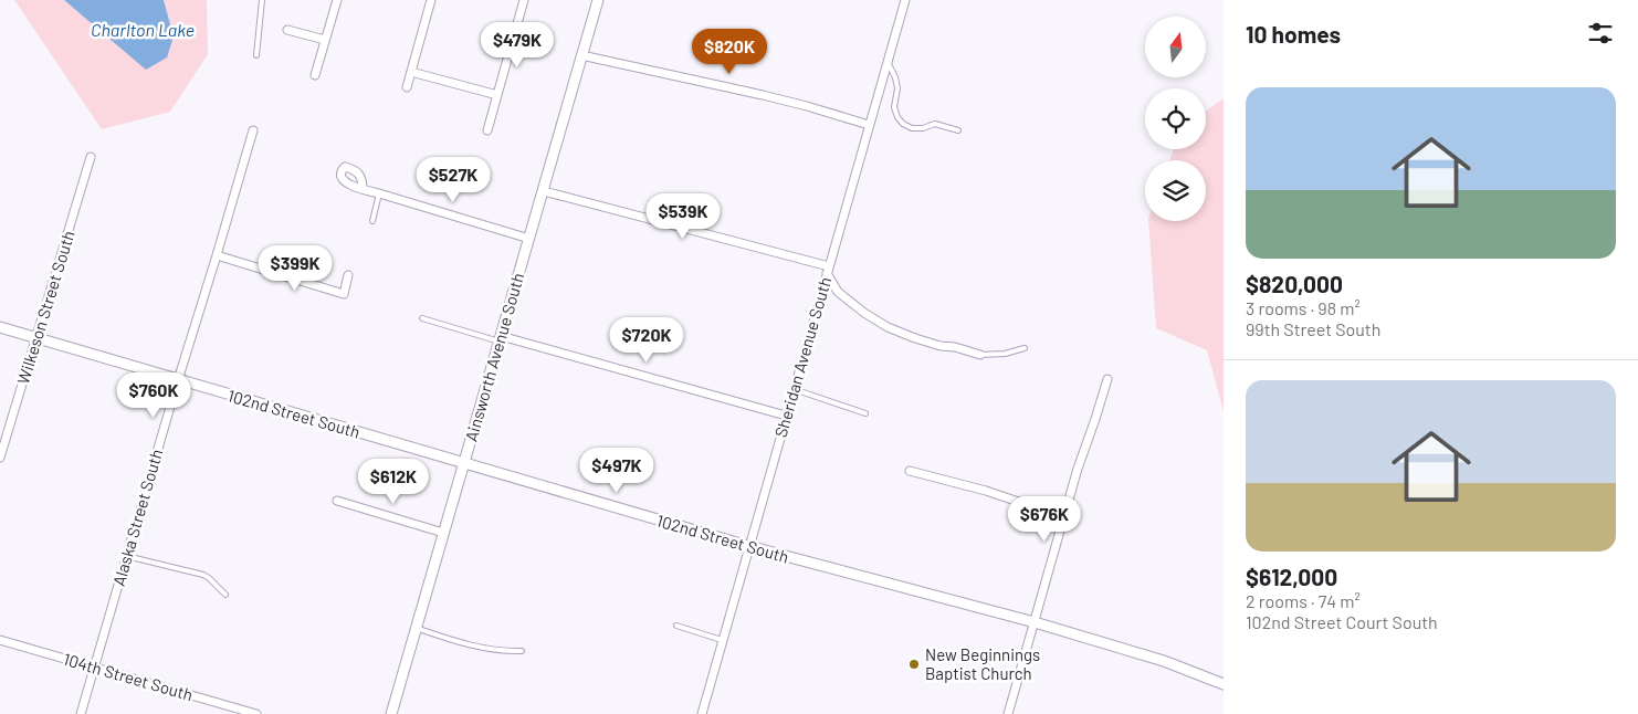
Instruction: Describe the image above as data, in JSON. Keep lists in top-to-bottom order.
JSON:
{
  "streets": {
    "street": [
      "Wilkeson Street South",
      "Ainsworth Avenue South",
      "Sheridan Avenue South",
      "102nd Street South",
      "Alaska Street South",
      "104th Street South"
    ]
  },
  "crossings": [
    ["Wilkeson Street South", "102nd Street South"],
    ["Ainsworth Avenue South", "102nd Street South"],
    ["Sheridan Avenue South", "102nd Street South"],
    ["102nd Street South", "Alaska Street South"],
    ["Alaska Street South", "104th Street South"]
  ],
  "water": ["Charlton Lake"],
  "places": ["New Beginnings Baptist Church"],
  "north": "top",
  "page": {
    "heading": "10 homes",
    "price": [
      "$479K",
      "$820K",
      "$527K",
      "$539K",
      "$399K",
      "$720K",
      "$760K",
      "$497K",
      "$612K",
      "$676K"
    ],
    "list": [
      {
        "name": "$820,000",
        "note": "3 rooms · 98 m² · 99th Street South"
      },
      {
        "name": "$612,000",
        "note": "2 rooms · 74 m² · 102nd Street Court South"
      }
    ]
  }
}
